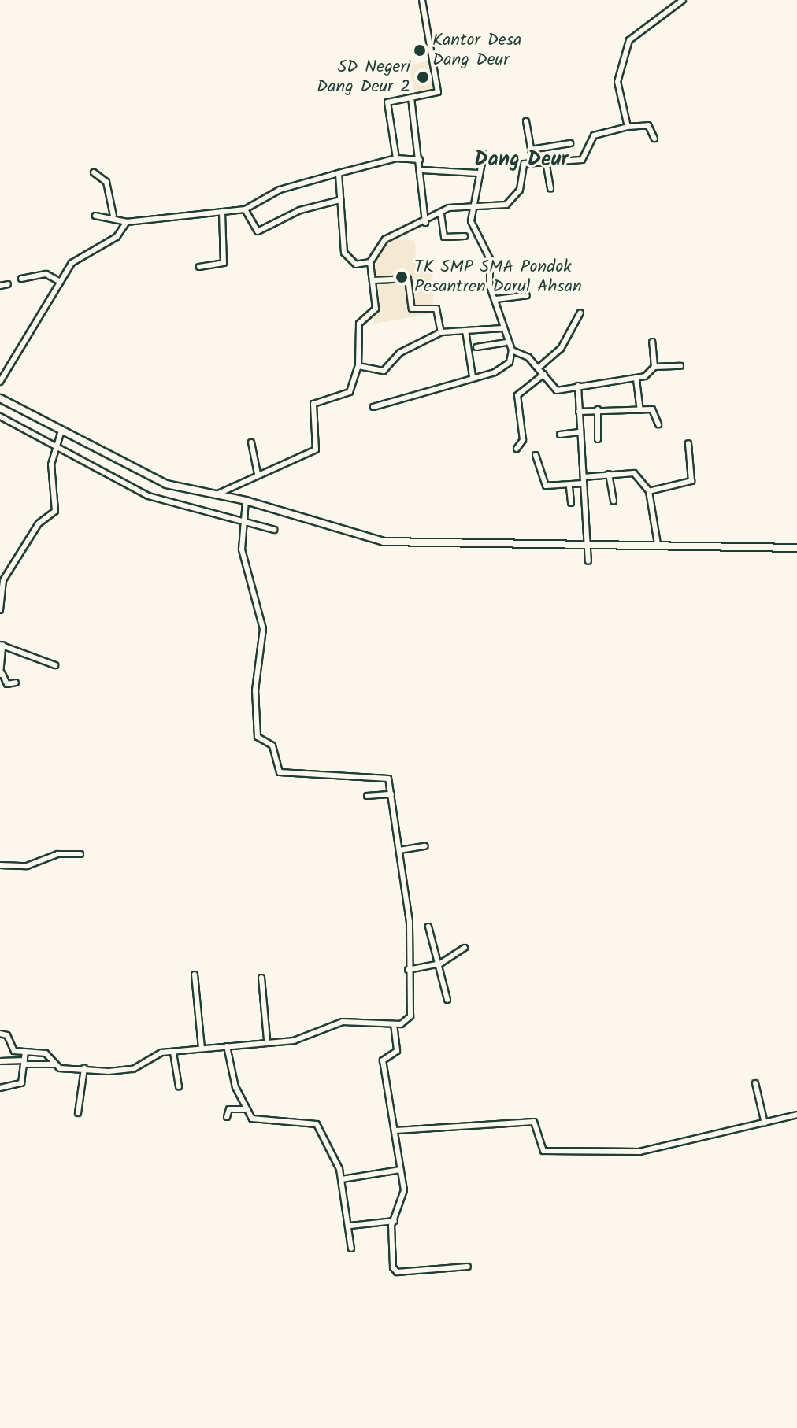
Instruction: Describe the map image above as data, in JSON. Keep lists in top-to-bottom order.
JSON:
{
  "districts": ["Dang Deur"],
  "places": ["Kantor Desa Dang Deur", "SD Negeri Dang Deur 2", "TK SMP SMA Pondok Pesantren Darul Ahsan"]
}
